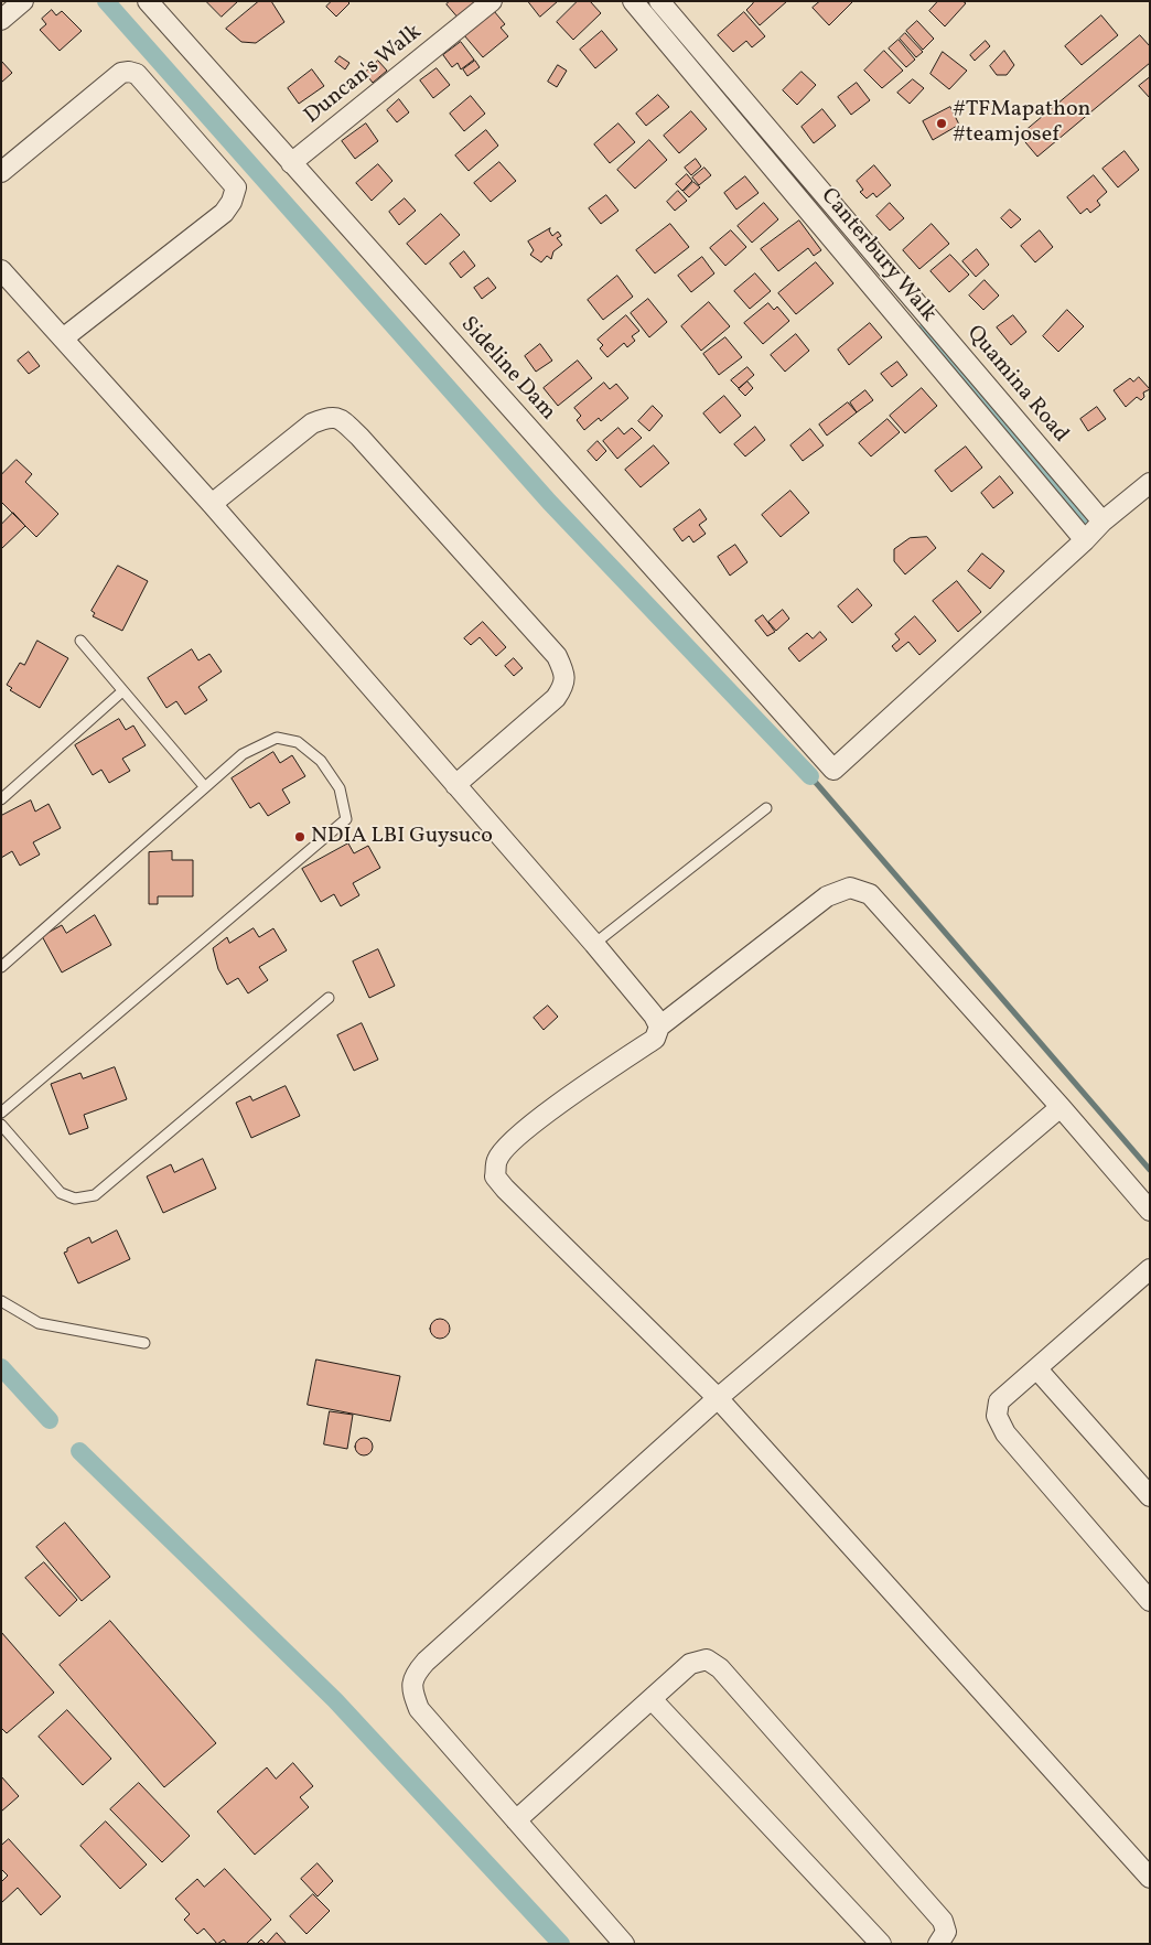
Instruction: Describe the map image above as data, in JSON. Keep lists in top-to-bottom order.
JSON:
{
  "streets": {
    "street": [
      "Duncan's Walk",
      "Canterbury Walk",
      "Sideline Dam",
      "Quamina Road"
    ]
  },
  "crossings": [
    ["Duncan's Walk", "Sideline Dam"],
    ["Canterbury Walk", "Sideline Dam"]
  ],
  "places": ["#TFMapathon #teamjosef", "NDIA LBI Guysuco"]
}
